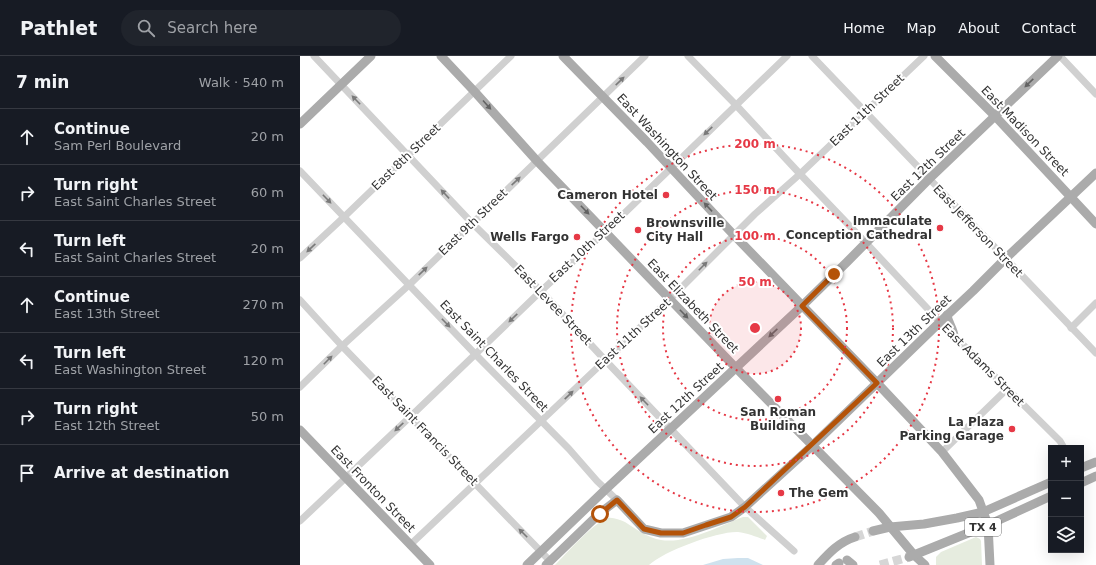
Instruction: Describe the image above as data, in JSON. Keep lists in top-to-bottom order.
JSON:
{
  "streets": {
    "main road": [
      "East Madison Street",
      "East Washington Street",
      "East 12th Street",
      "East Elizabeth Street",
      "East 13th Street",
      "East Saint Charles Street",
      "East Fronton Street",
      "TX 4"
    ],
    "street": [
      "East 11th Street",
      "East 8th Street",
      "East 9th Street",
      "East Jefferson Street",
      "East 10th Street",
      "East Levee Street",
      "East Adams Street",
      "East Saint Francis Street"
    ]
  },
  "crossings": [
    ["East 11th Street", "East Washington Street"],
    ["East 11th Street", "East Jefferson Street"],
    ["East 11th Street", "East Levee Street"],
    ["East 11th Street", "East Elizabeth Street"],
    ["East 11th Street", "East Saint Charles Street"],
    ["East 11th Street", "East Adams Street"],
    ["East 11th Street", "East Saint Francis Street"],
    ["East 11th Street", "East Fronton Street"],
    ["East Madison Street", "East 12th Street"],
    ["East Madison Street", "East 13th Street"],
    ["East Washington Street", "East 12th Street"],
    ["East Washington Street", "East 9th Street"],
    ["East Washington Street", "East 10th Street"],
    ["East Washington Street", "East 13th Street"],
    ["East Washington Street", "TX 4"],
    ["East 8th Street", "East Levee Street"],
    ["East 8th Street", "East Elizabeth Street"],
    ["East 8th Street", "East Saint Charles Street"],
    ["East 12th Street", "East Jefferson Street"],
    ["East 12th Street", "East Levee Street"],
    ["East 12th Street", "East Elizabeth Street"],
    ["East 12th Street", "East Saint Charles Street"],
    ["East 12th Street", "East Adams Street"],
    ["East 12th Street", "East Saint Francis Street"],
    ["East 9th Street", "East Levee Street"],
    ["East 9th Street", "East Elizabeth Street"],
    ["East 9th Street", "East Saint Charles Street"],
    ["East 9th Street", "East Saint Francis Street"],
    ["East Jefferson Street", "East 13th Street"],
    ["East 10th Street", "East Levee Street"],
    ["East 10th Street", "East Elizabeth Street"],
    ["East 10th Street", "East Saint Charles Street"],
    ["East 10th Street", "East Adams Street"],
    ["East 10th Street", "East Saint Francis Street"],
    ["East 10th Street", "East Fronton Street"],
    ["East Levee Street", "East 13th Street"],
    ["East Elizabeth Street", "East 13th Street"],
    ["East Elizabeth Street", "TX 4"],
    ["East 13th Street", "East Saint Charles Street"],
    ["East 13th Street", "East Adams Street"]
  ],
  "one_way": [
    "East 9th Street",
    "East 10th Street",
    "East Levee Street",
    "East Elizabeth Street"
  ],
  "places": [
    "Cameron Hotel",
    "Immaculate Conception Cathedral",
    "Brownsville City Hall",
    "Wells Fargo",
    "San Roman Building",
    "La Plaza Parking Garage",
    "The Gem"
  ],
  "page": {
    "header": "Pathlet",
    "search": "Search here",
    "nav": [
      "Home",
      "Map",
      "About",
      "Contact"
    ],
    "heading": ["7 min", "Walk · 540 m"],
    "list": [
      ["Continue", "Sam Perl Boulevard", "20 m"],
      ["Turn right", "East Saint Charles Street", "60 m"],
      ["Turn left", "East Saint Charles Street", "20 m"],
      ["Continue", "East 13th Street", "270 m"],
      ["Turn left", "East Washington Street", "120 m"],
      ["Turn right", "East 12th Street", "50 m"],
      "Arrive at destination"
    ],
    "map_buttons": ["+", "−"]
  },
  "rings": [
    "200 m",
    "150 m",
    "100 m",
    "50 m"
  ]
}
